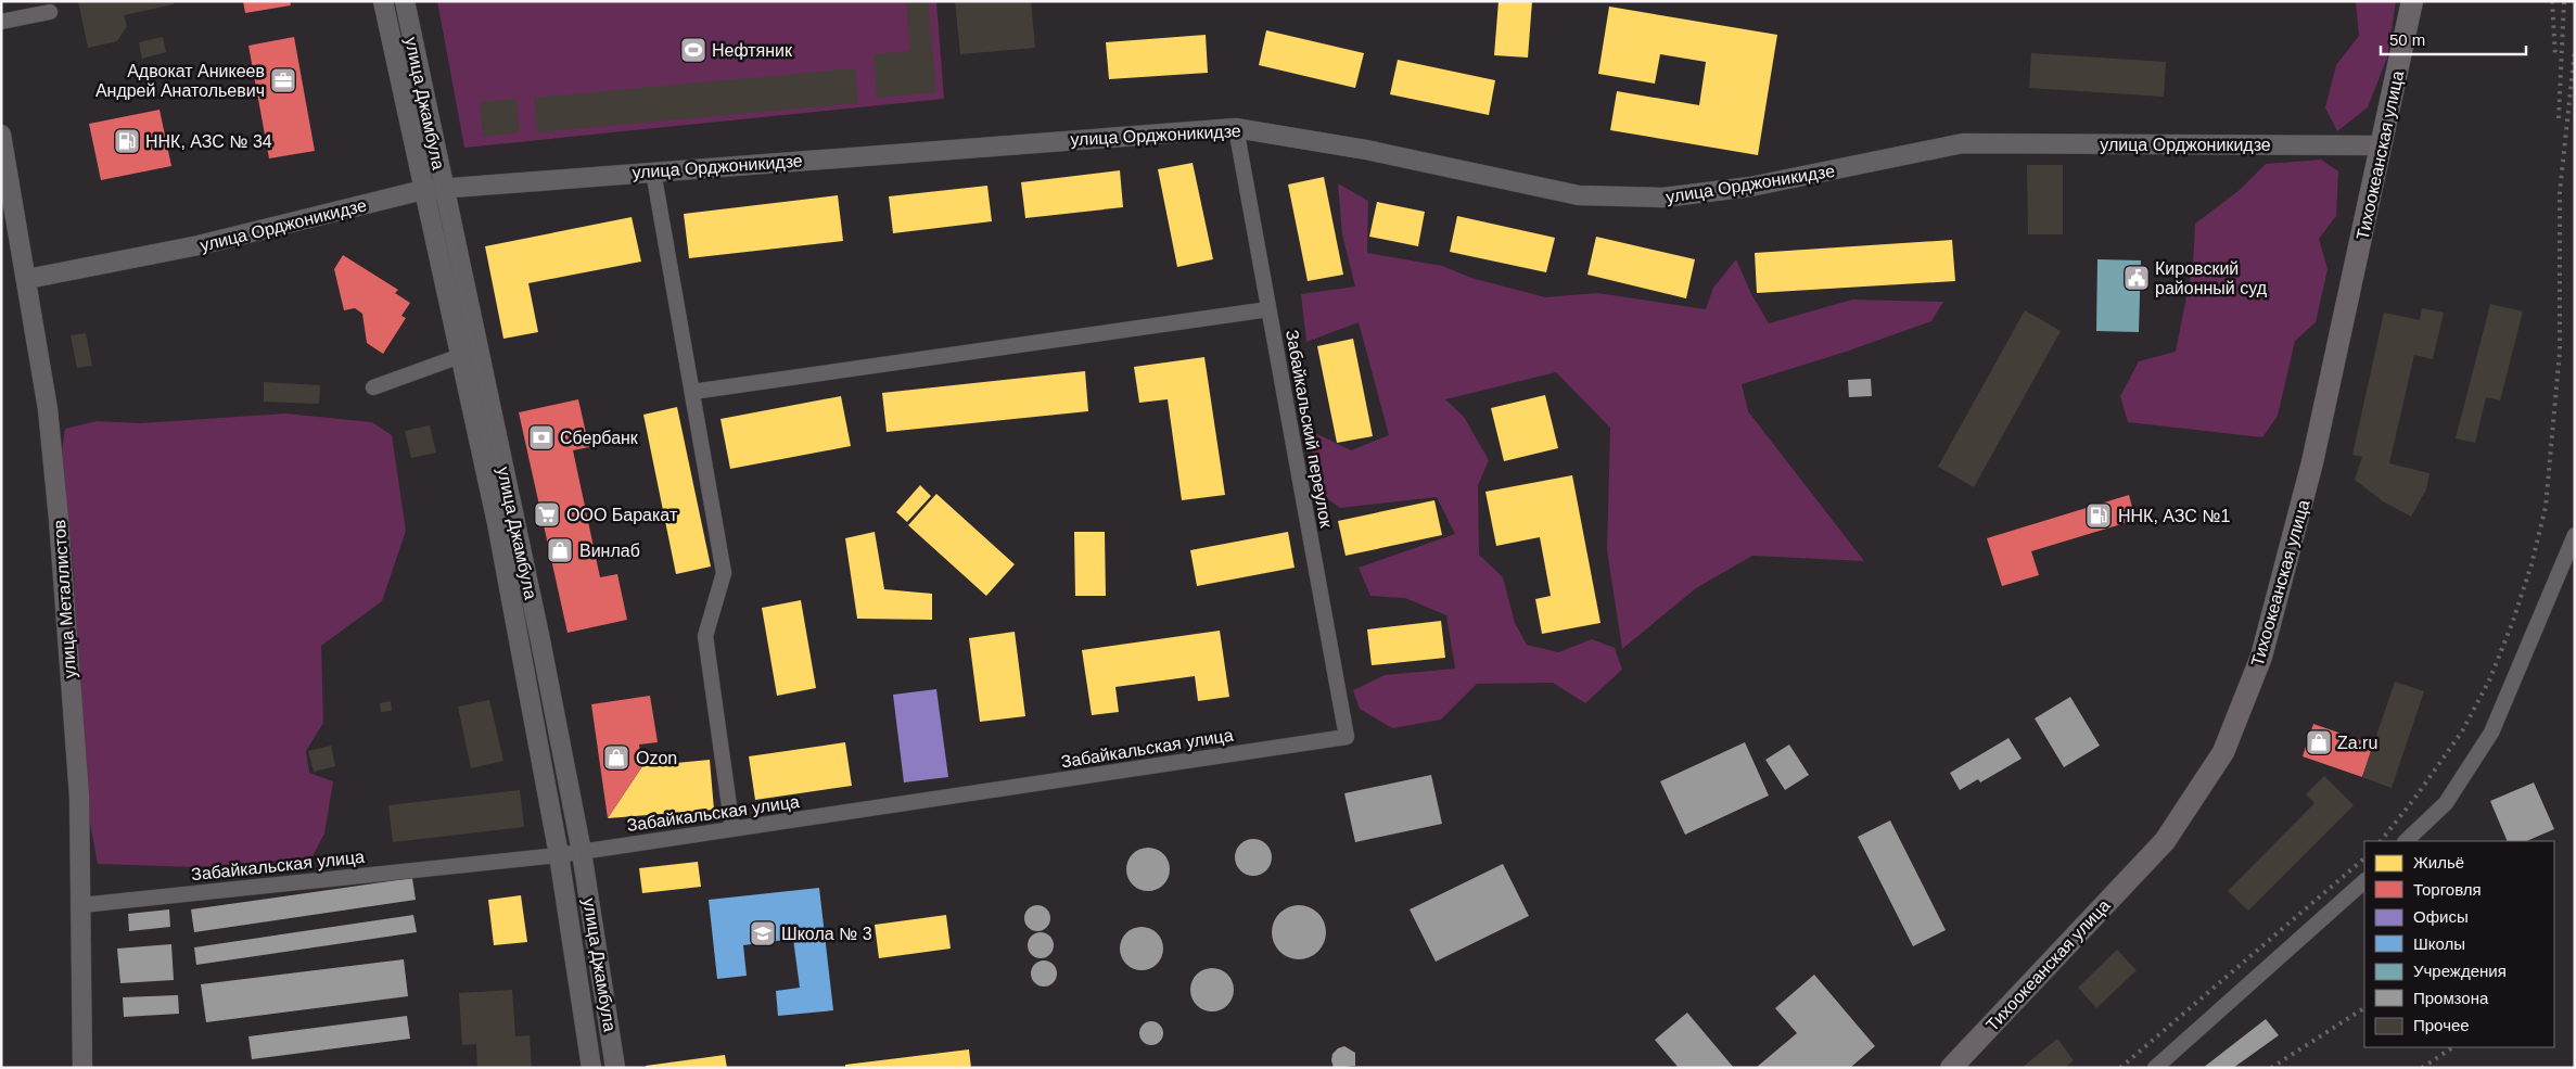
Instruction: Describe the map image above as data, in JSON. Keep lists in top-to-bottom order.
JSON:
{
  "streets": {
    "main road": ["Тихоокеанская улица"],
    "street": [
      "улица Джамбула",
      "улица Орджоникидзе",
      "Забайкальский переулок",
      "улица Металлистов",
      "Забайкальская улица"
    ]
  },
  "crossings": [
    ["улица Джамбула", "улица Орджоникидзе"],
    ["улица Джамбула", "Забайкальская улица"],
    ["улица Орджоникидзе", "Тихоокеанская улица"],
    ["улица Орджоникидзе", "Забайкальский переулок"],
    ["улица Орджоникидзе", "улица Металлистов"],
    ["Забайкальский переулок", "Забайкальская улица"],
    ["улица Металлистов", "Забайкальская улица"]
  ],
  "places": {
    "sports": ["Нефтяник"],
    "office": ["Адвокат Аникеев Андрей Анатольевич"],
    "fuel station": ["ННК, АЗС № 34", "ННК, АЗС №1"],
    "public building": ["Кировский районный суд"],
    "bank": ["Сбербанк"],
    "supermarket": ["ООО Баракат"],
    "shop": ["Винлаб", "Za.ru", "Ozon"],
    "school or university": ["Школа № 3"]
  },
  "legend": [
    "Жильё",
    "Торговля",
    "Офисы",
    "Школы",
    "Учреждения",
    "Промзона",
    "Прочее"
  ],
  "scale_bar": "50 m"
}
